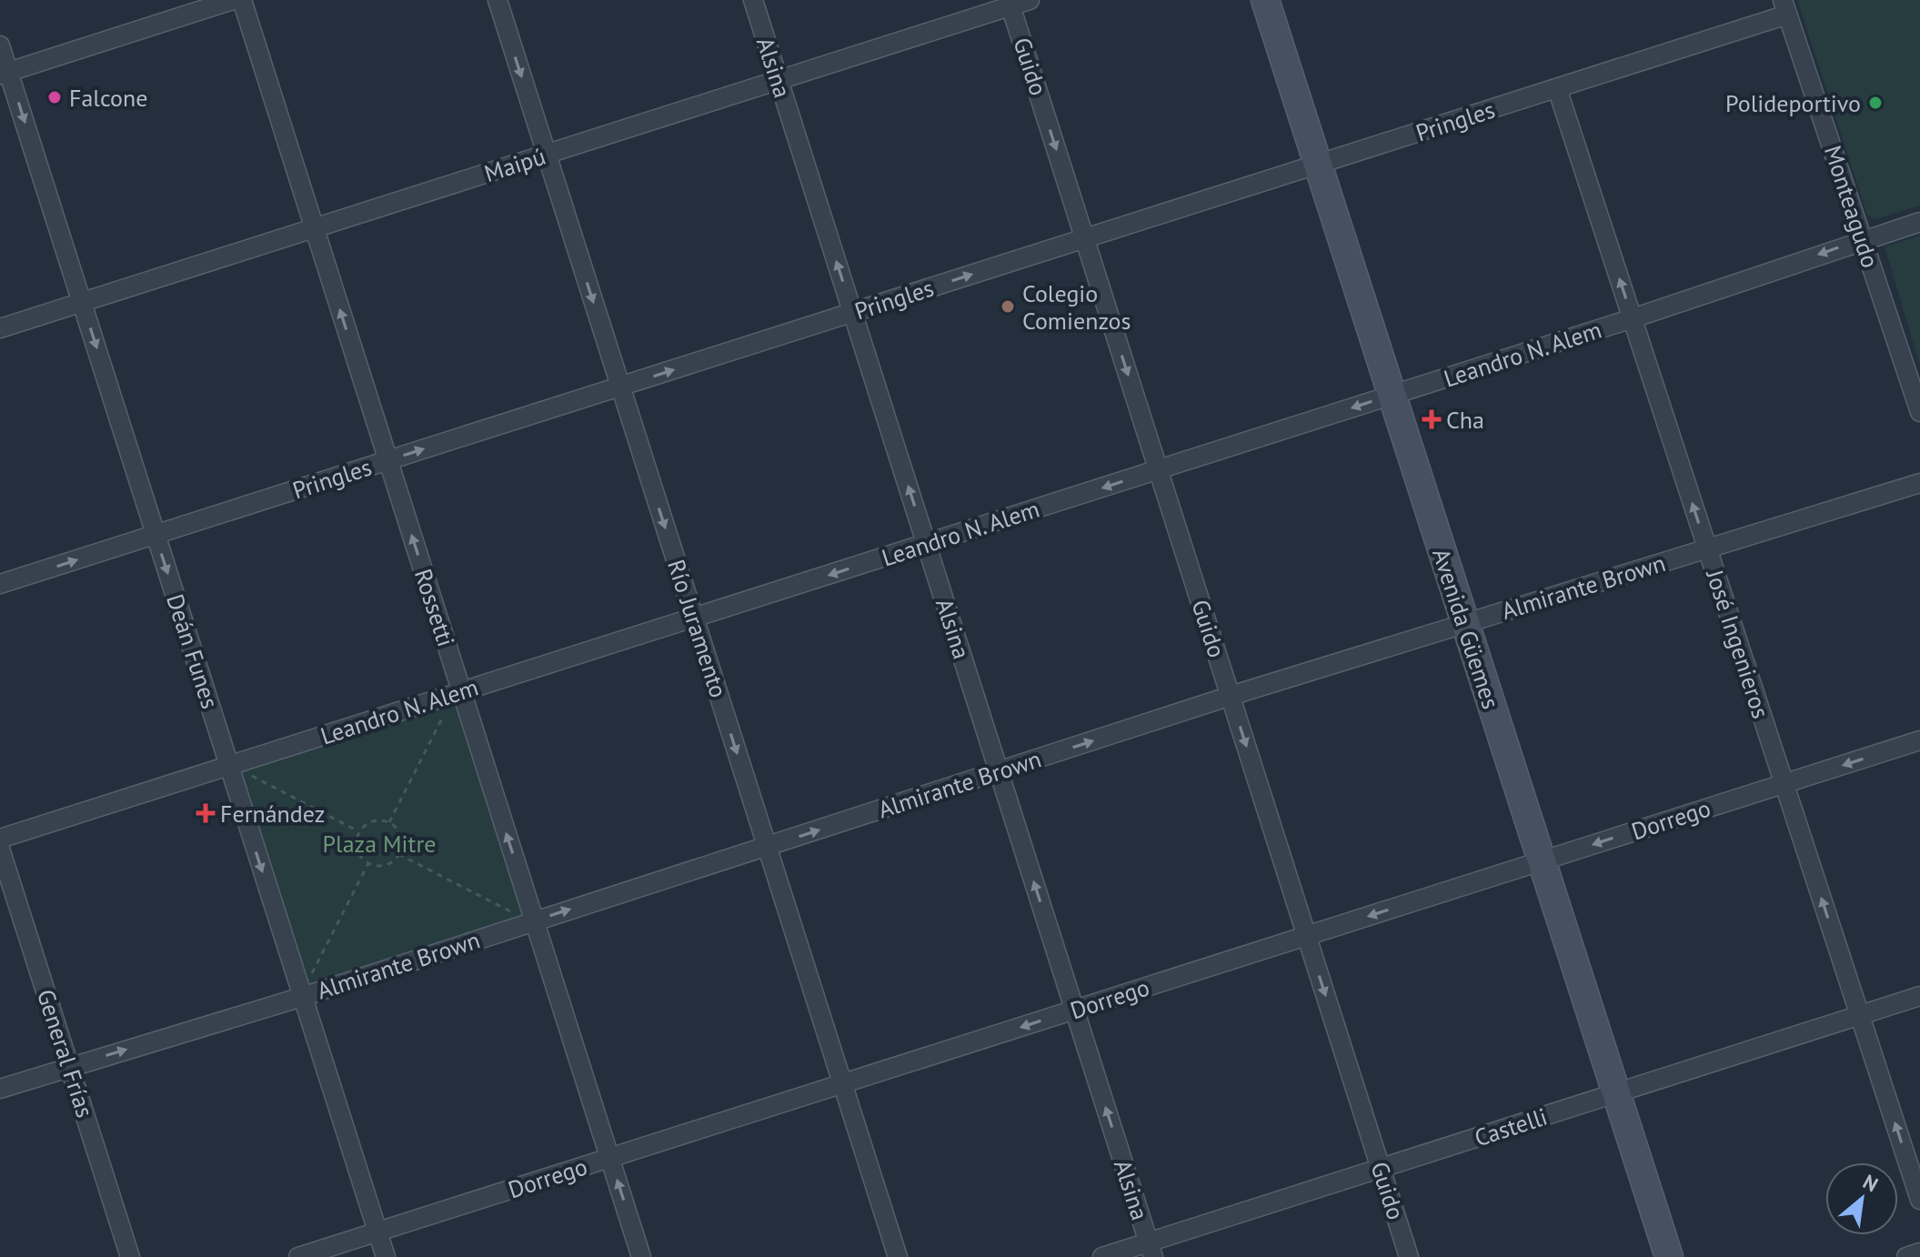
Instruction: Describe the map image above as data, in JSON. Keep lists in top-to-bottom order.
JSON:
{
  "streets": {
    "main road": ["Avenida Güemes"],
    "street": [
      "Guido",
      "Alsina",
      "Pringles",
      "Maipú",
      "Monteagudo",
      "Leandro N. Alem",
      "Almirante Brown",
      "Rossetti",
      "Río Juramento",
      "José Ingenieros",
      "Deán Funes",
      "Dorrego",
      "General Frías",
      "Castelli"
    ]
  },
  "crossings": [
    ["Guido", "Pringles"],
    ["Guido", "Maipú"],
    ["Guido", "Leandro N. Alem"],
    ["Guido", "Almirante Brown"],
    ["Guido", "Dorrego"],
    ["Guido", "Castelli"],
    ["Alsina", "Pringles"],
    ["Alsina", "Maipú"],
    ["Alsina", "Leandro N. Alem"],
    ["Alsina", "Almirante Brown"],
    ["Alsina", "Dorrego"],
    ["Alsina", "Castelli"],
    ["Pringles", "Monteagudo"],
    ["Pringles", "Rossetti"],
    ["Pringles", "Río Juramento"],
    ["Pringles", "Avenida Güemes"],
    ["Pringles", "José Ingenieros"],
    ["Pringles", "Deán Funes"],
    ["Maipú", "Rossetti"],
    ["Maipú", "Río Juramento"],
    ["Maipú", "Deán Funes"],
    ["Monteagudo", "Leandro N. Alem"],
    ["Leandro N. Alem", "Rossetti"],
    ["Leandro N. Alem", "Río Juramento"],
    ["Leandro N. Alem", "Avenida Güemes"],
    ["Leandro N. Alem", "José Ingenieros"],
    ["Leandro N. Alem", "Deán Funes"],
    ["Almirante Brown", "Rossetti"],
    ["Almirante Brown", "Río Juramento"],
    ["Almirante Brown", "Avenida Güemes"],
    ["Almirante Brown", "José Ingenieros"],
    ["Almirante Brown", "Deán Funes"],
    ["Almirante Brown", "General Frías"],
    ["Rossetti", "Dorrego"],
    ["Río Juramento", "Dorrego"],
    ["Avenida Güemes", "Dorrego"],
    ["Avenida Güemes", "Castelli"],
    ["José Ingenieros", "Dorrego"],
    ["José Ingenieros", "Castelli"],
    ["Deán Funes", "Dorrego"]
  ],
  "one_way": [
    "Guido",
    "Alsina",
    "Pringles",
    "Leandro N. Alem",
    "Almirante Brown",
    "Rossetti",
    "Río Juramento",
    "José Ingenieros",
    "Deán Funes",
    "Dorrego"
  ],
  "parks": ["Plaza Mitre"],
  "places": {
    "other": ["Falcone", "Polideportivo", "Colegio Comienzos"],
    "health": ["Cha", "Fernández"]
  },
  "north": "top right"
}
